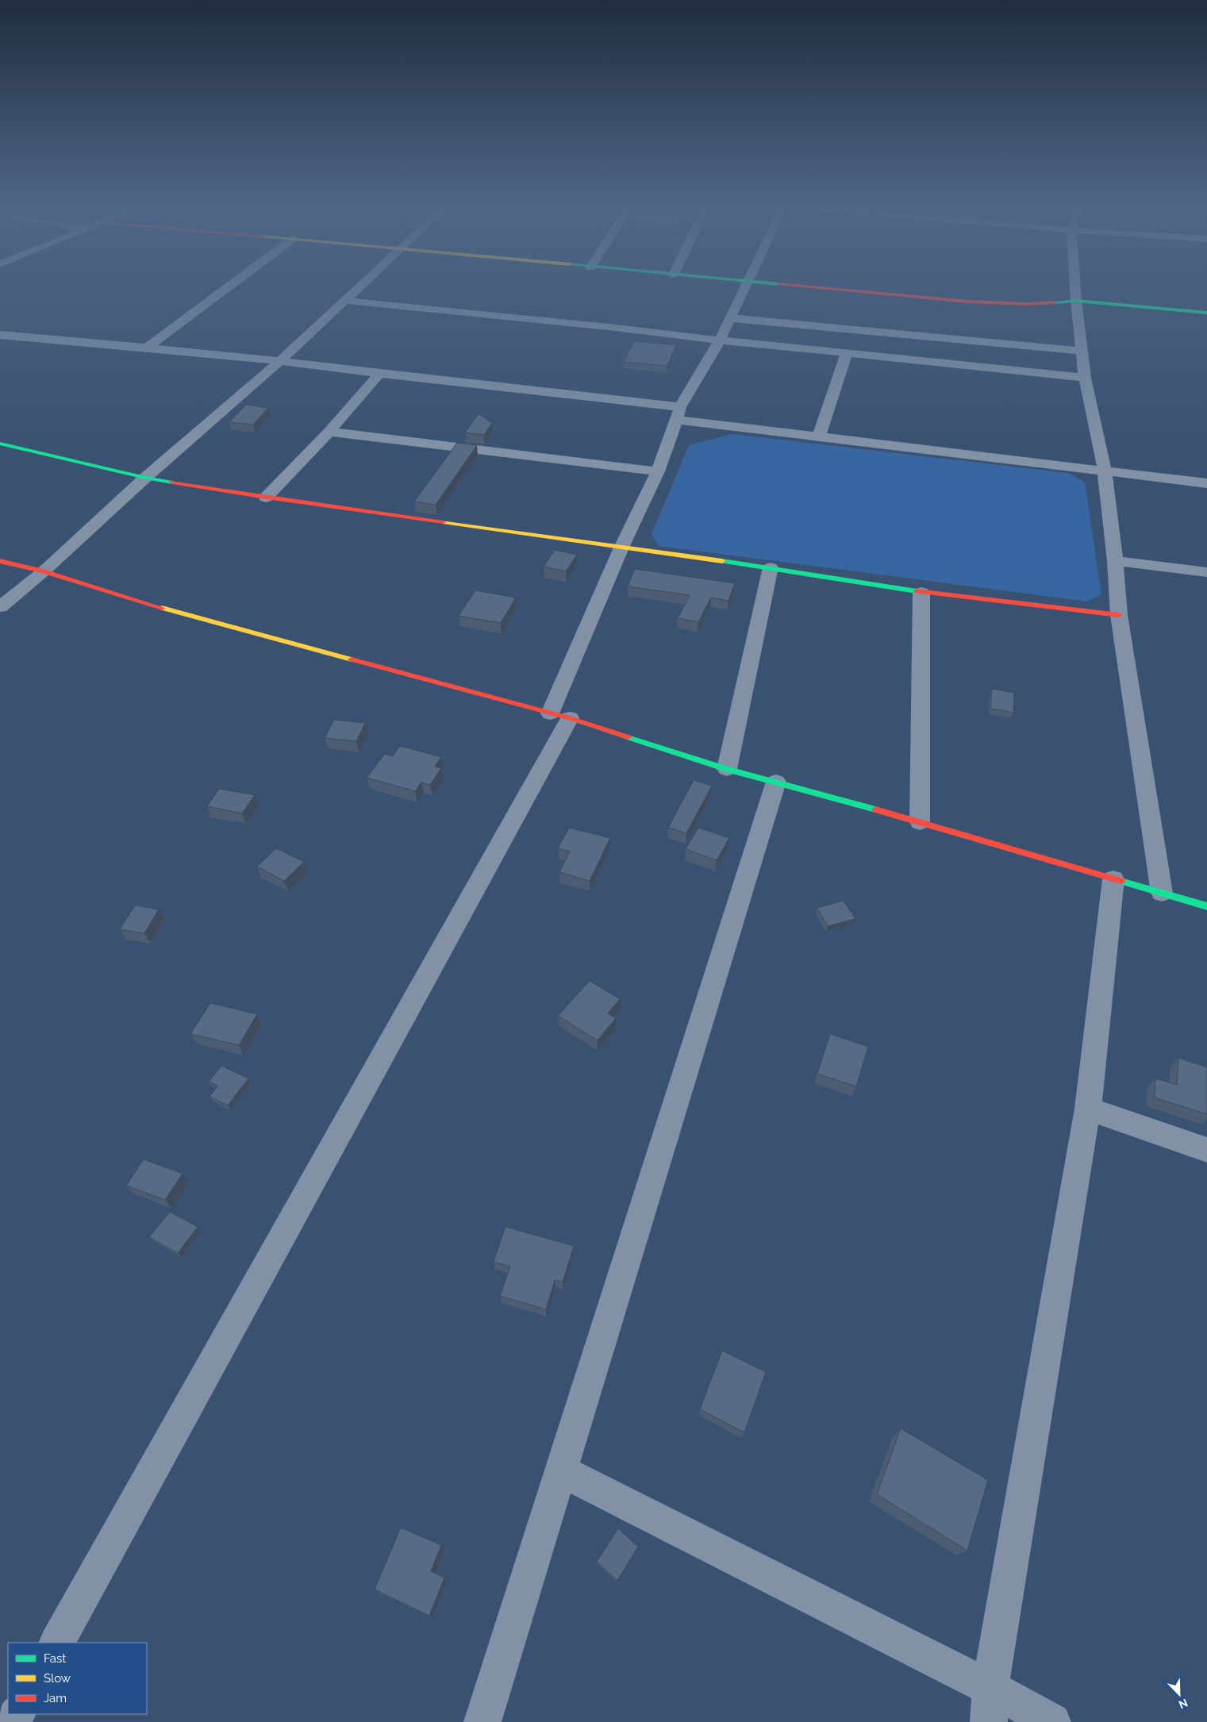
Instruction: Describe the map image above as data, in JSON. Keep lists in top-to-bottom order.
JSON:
{
  "legend": ["Fast", "Slow", "Jam"],
  "north": "bottom right"
}
